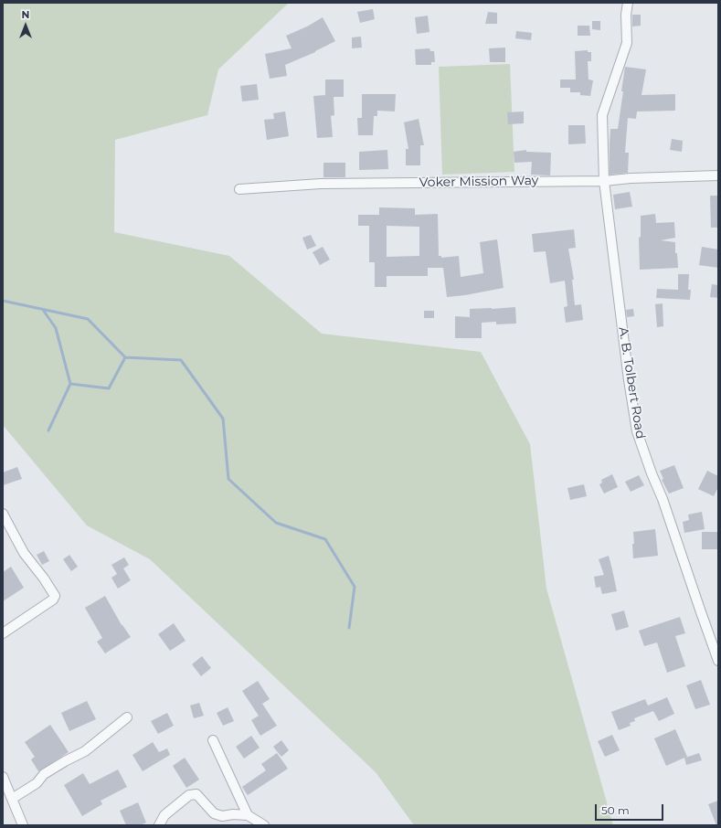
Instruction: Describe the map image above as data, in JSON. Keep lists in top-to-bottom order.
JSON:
{
  "streets": {
    "street": ["Voker Mission Way", "A. B. Tolbert Road"]
  },
  "crossings": [
    ["Voker Mission Way", "A. B. Tolbert Road"]
  ],
  "scale_bar": "50 m",
  "north": "top"
}
